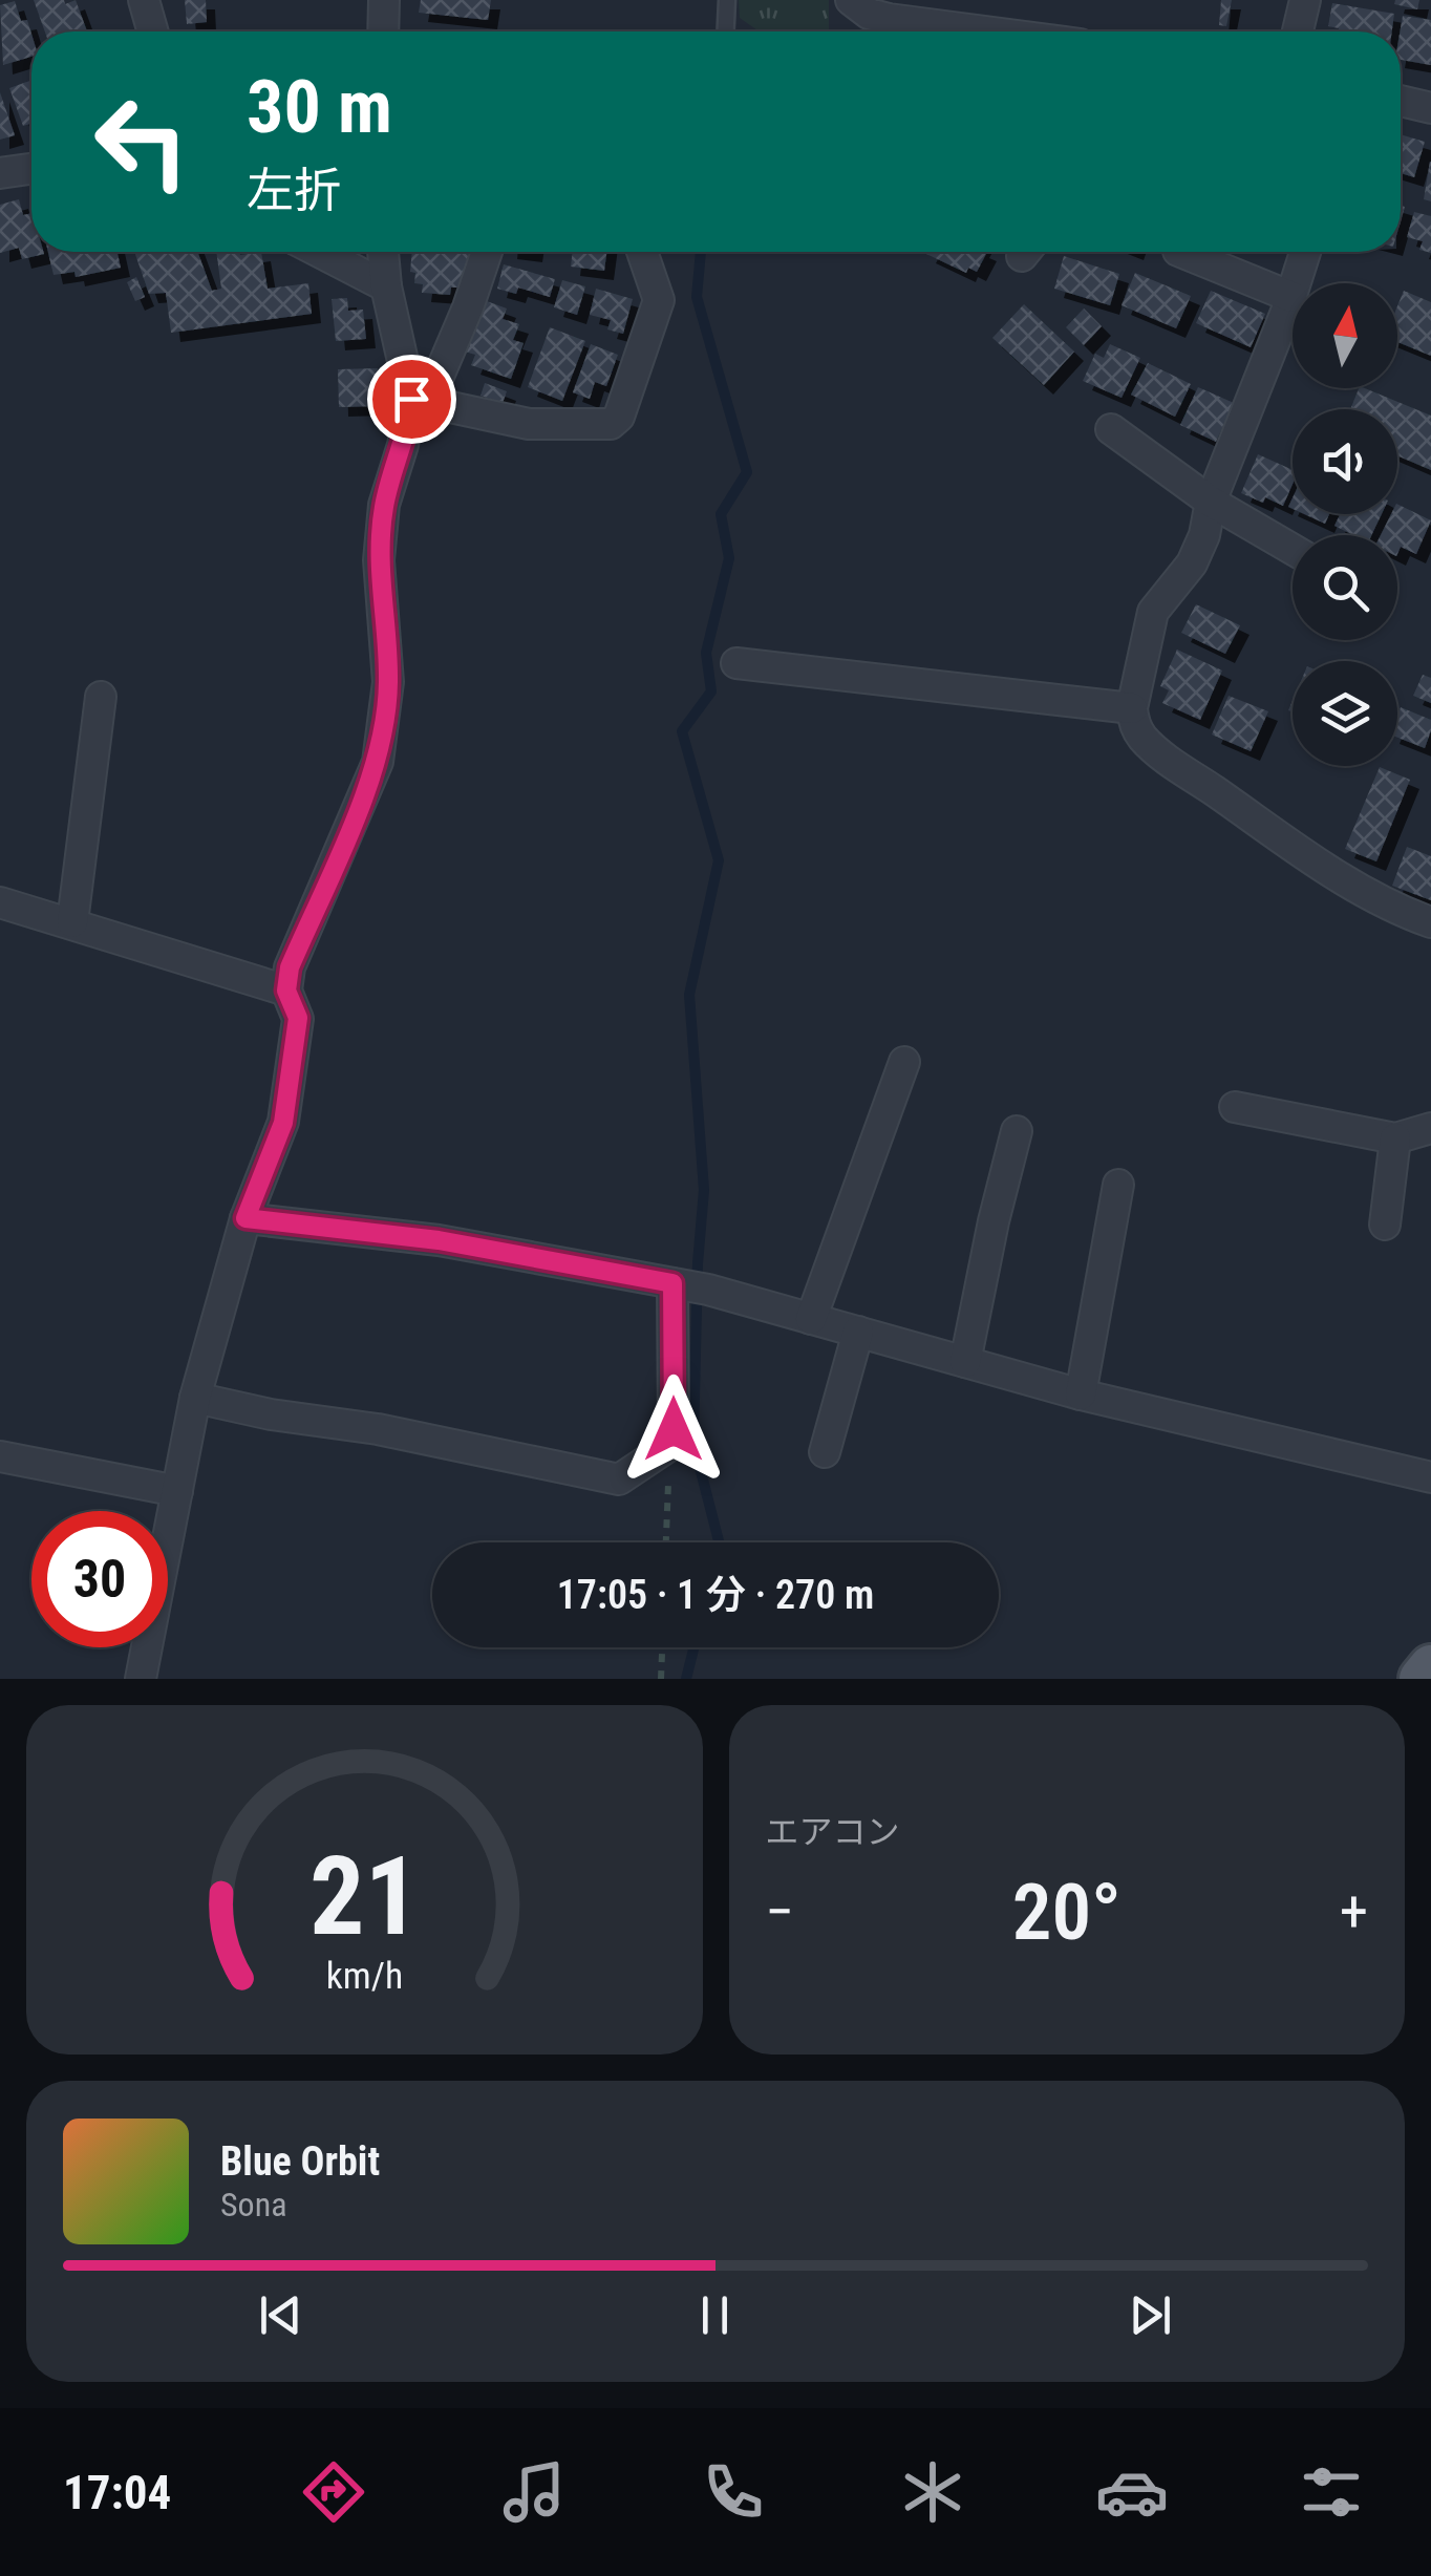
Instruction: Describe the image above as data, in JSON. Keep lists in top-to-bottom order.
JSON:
{
  "north": "top",
  "page": {
    "turn": ["30 m", "左折"],
    "limit": "30",
    "trip": "17:05 · 1 分 · 270 m",
    "tile": "エアコン",
    "heat": ["−", "20°", "+"],
    "song": ["Blue Orbit", "Sona"],
    "tabs": "17:04",
    "gauge": ["21", "km/h"]
  }
}
